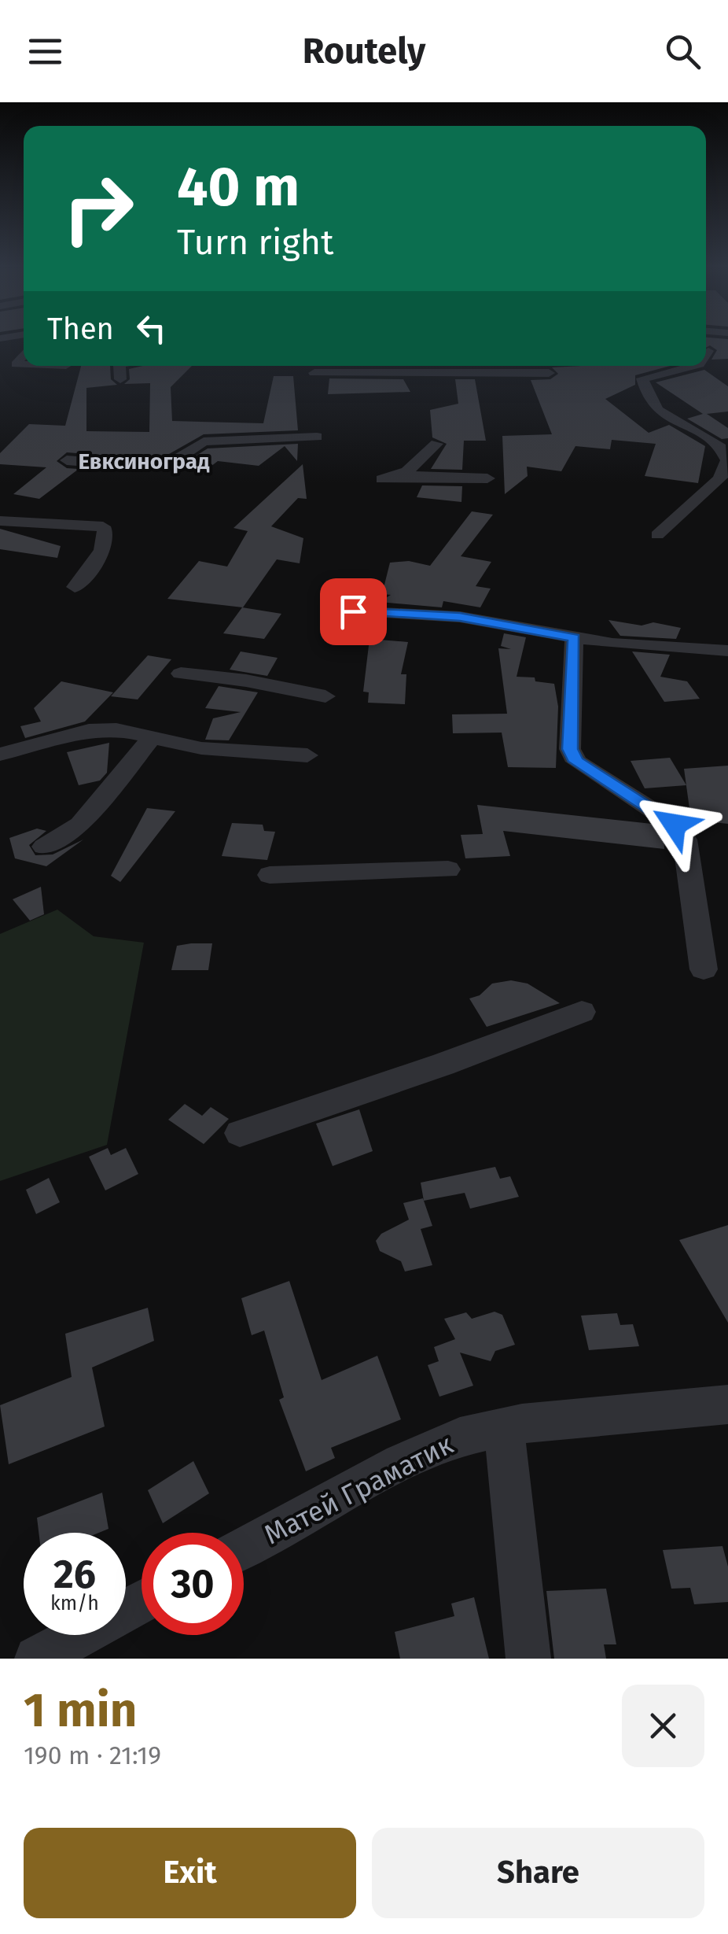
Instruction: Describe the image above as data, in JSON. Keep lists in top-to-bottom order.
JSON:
{
  "streets": {
    "street": ["Матей Граматик"]
  },
  "districts": ["Евксиноград"],
  "page": {
    "header": "Routely",
    "turn": ["40 m", "Turn right"],
    "then": "Then",
    "speed": "26 km/h",
    "limit": "30",
    "heading": ["1 min", "190 m · 21:19"],
    "buttons": ["Exit", "Share"]
  }
}
